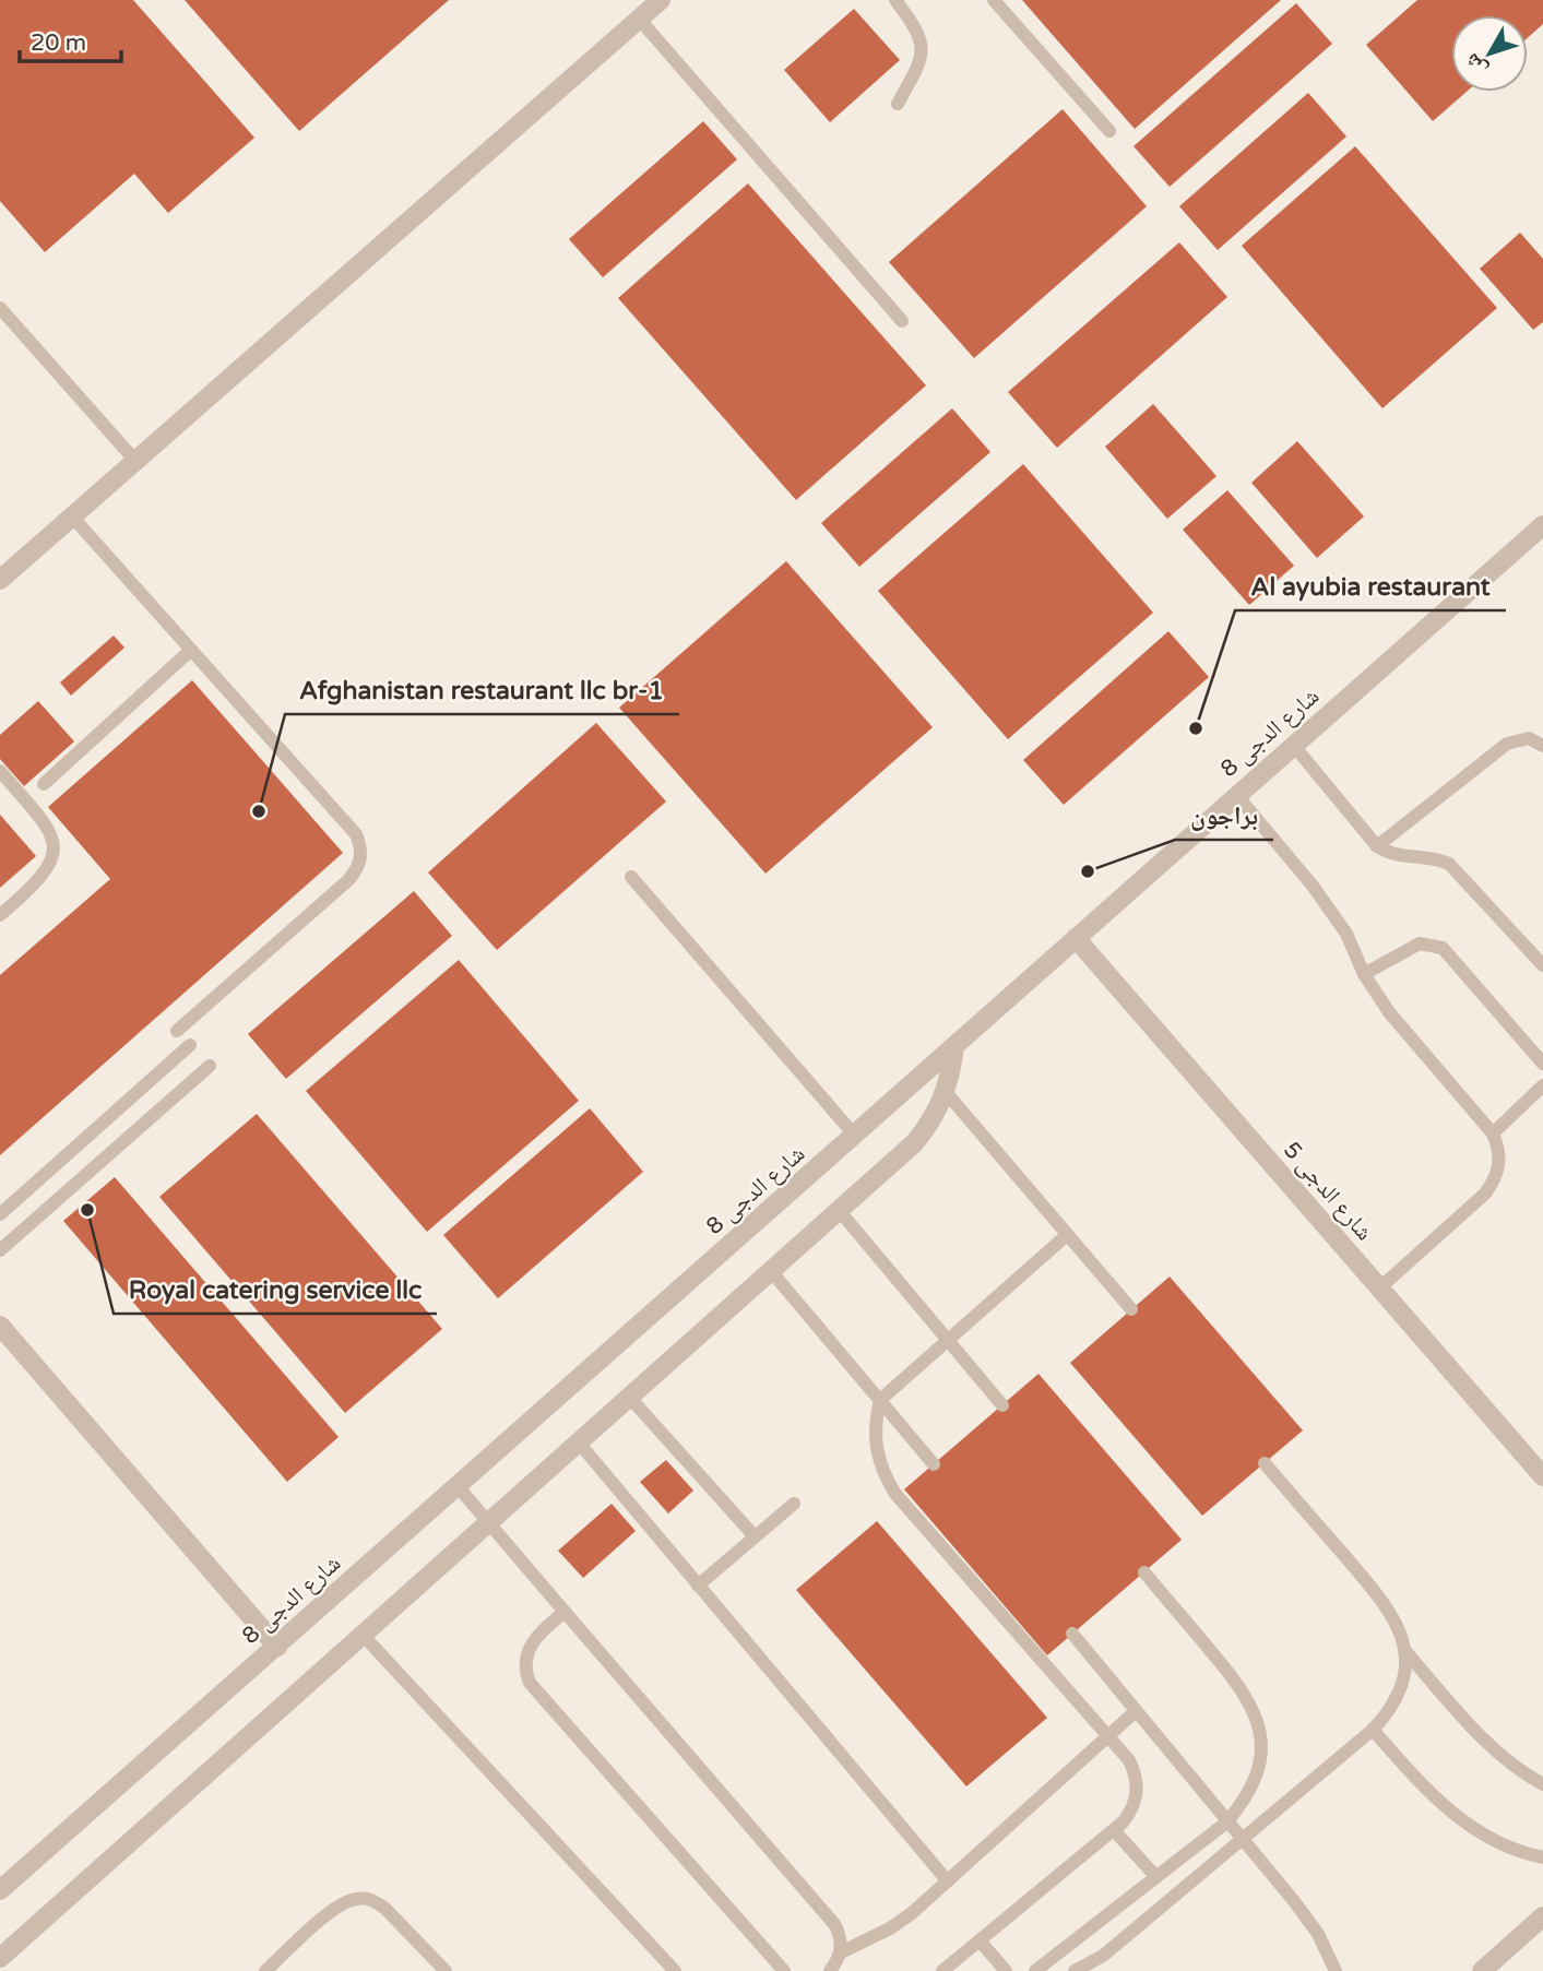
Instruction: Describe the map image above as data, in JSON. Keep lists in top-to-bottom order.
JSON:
{
  "streets": {
    "street": ["شارع الدجى 8", "شارع الدجى 5"]
  },
  "crossings": [
    ["شارع الدجى 8", "شارع الدجى 5"]
  ],
  "places": [
    "Al ayubia restaurant",
    "Afghanistan restaurant llc br-1",
    "براجون",
    "Royal catering service llc"
  ],
  "scale_bar": "20 m",
  "north": "bottom left"
}
